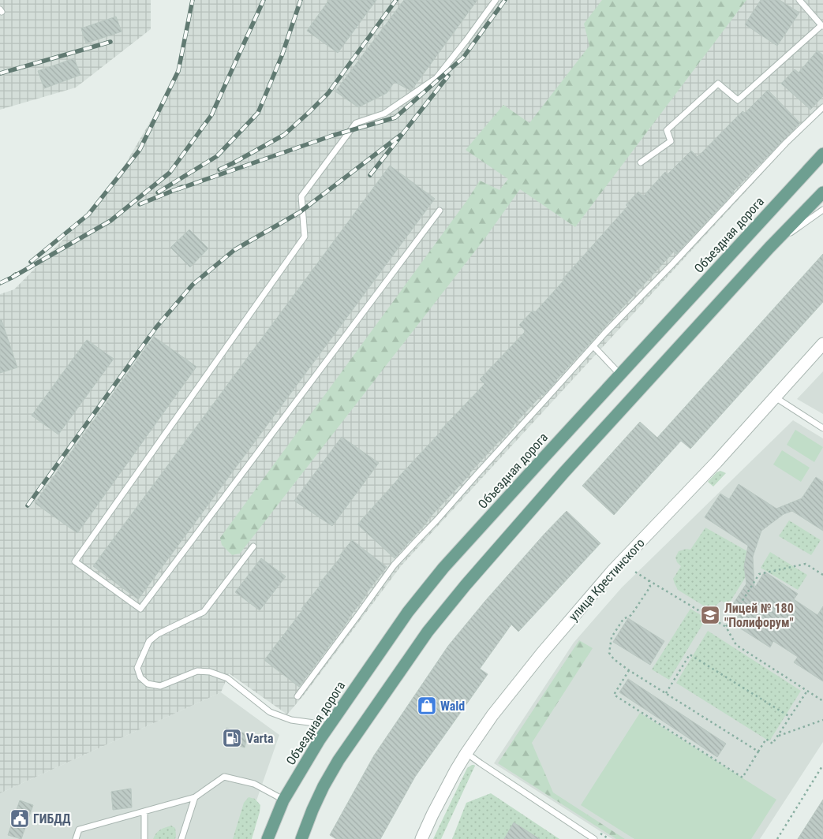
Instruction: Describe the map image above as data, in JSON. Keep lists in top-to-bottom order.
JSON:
{
  "streets": {
    "main road": ["Объездная дорога"],
    "street": ["улица Крестинского"]
  },
  "places": {
    "school or university": ["Лицей № 180 \"Полифорум\""],
    "shop": ["Wald"],
    "fuel station": ["Varta"],
    "public building": ["ГИБДД"]
  }
}
